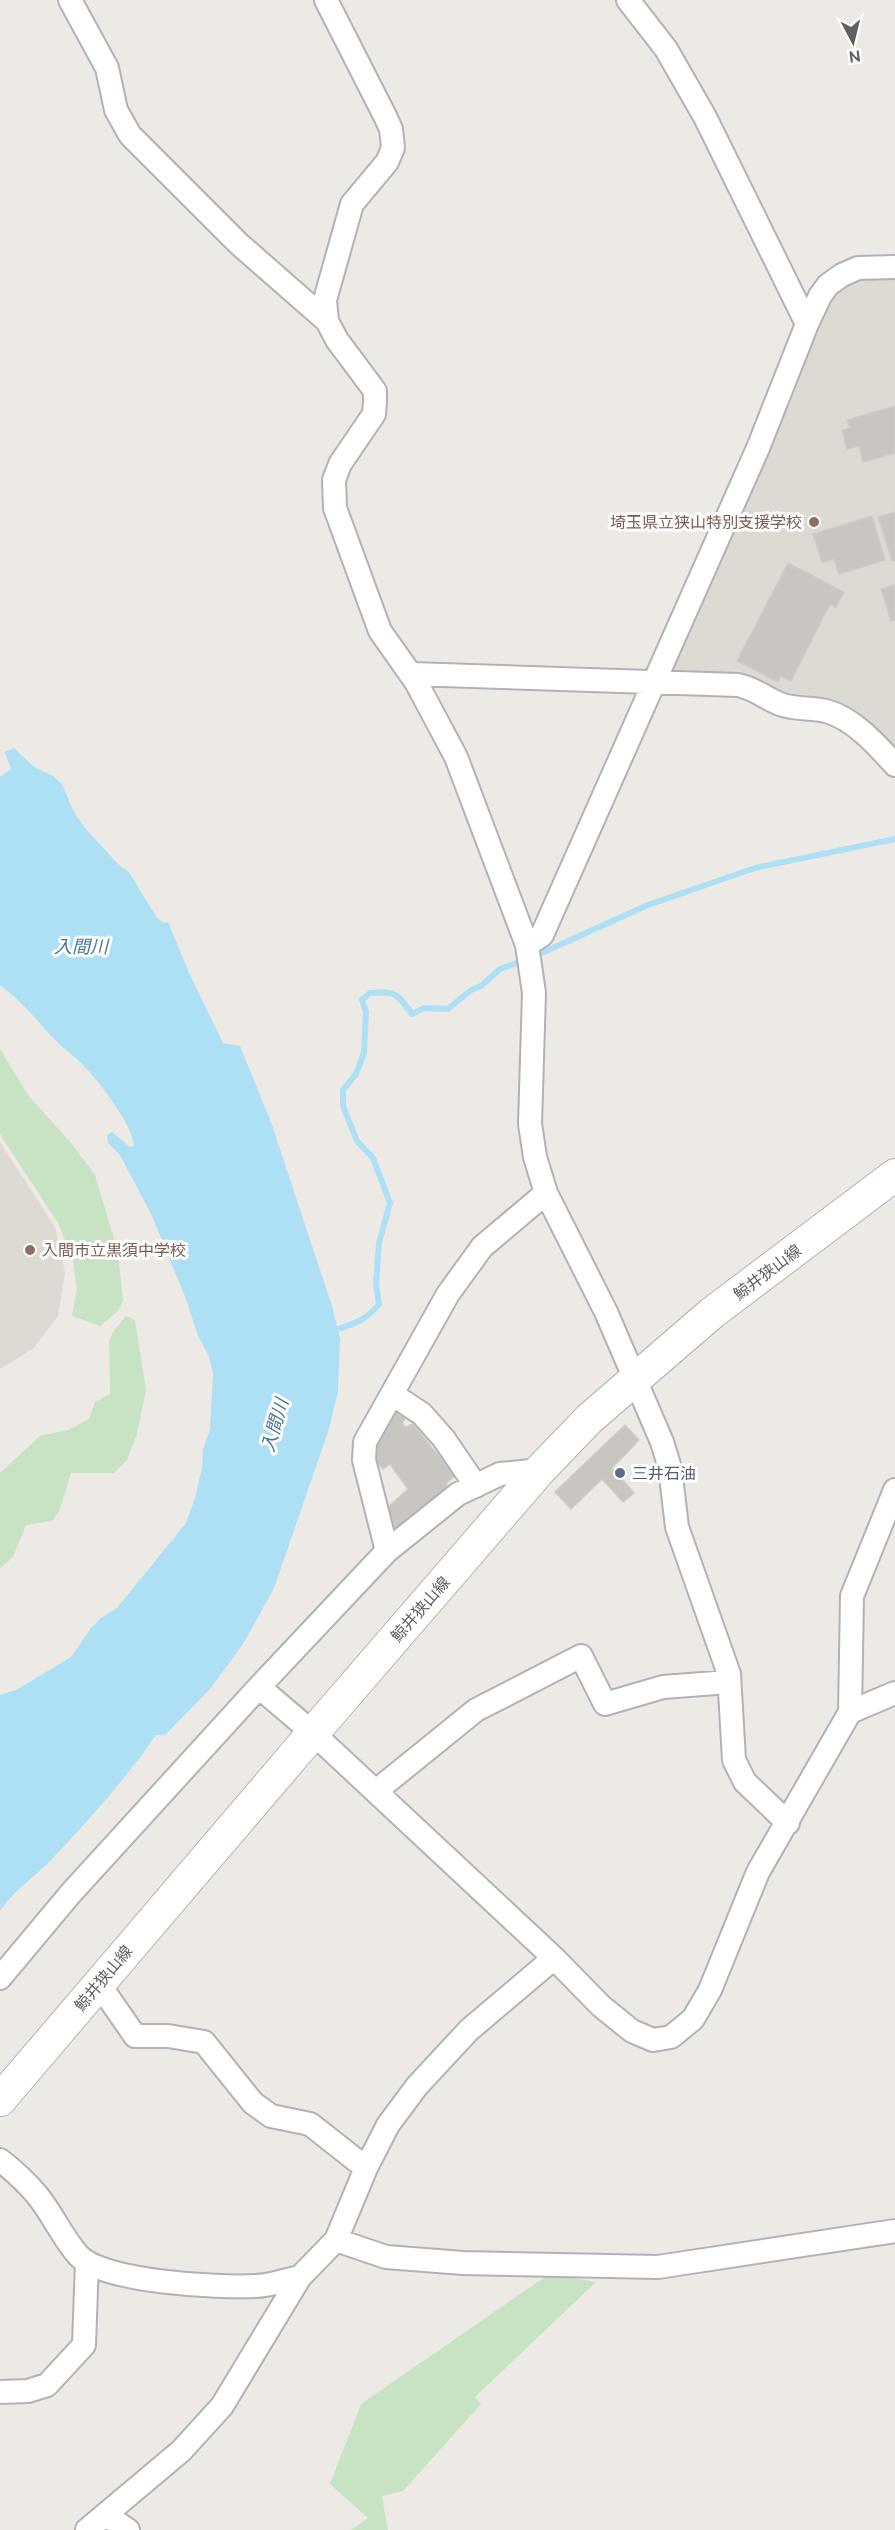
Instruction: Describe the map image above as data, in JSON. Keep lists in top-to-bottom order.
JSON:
{
  "streets": {
    "main road": ["鯨井狭山線"]
  },
  "water": ["入間川"],
  "places": ["埼玉県立狭山特別支援学校", "入間市立黒須中学校", "三井石油"],
  "north": "bottom"
}
